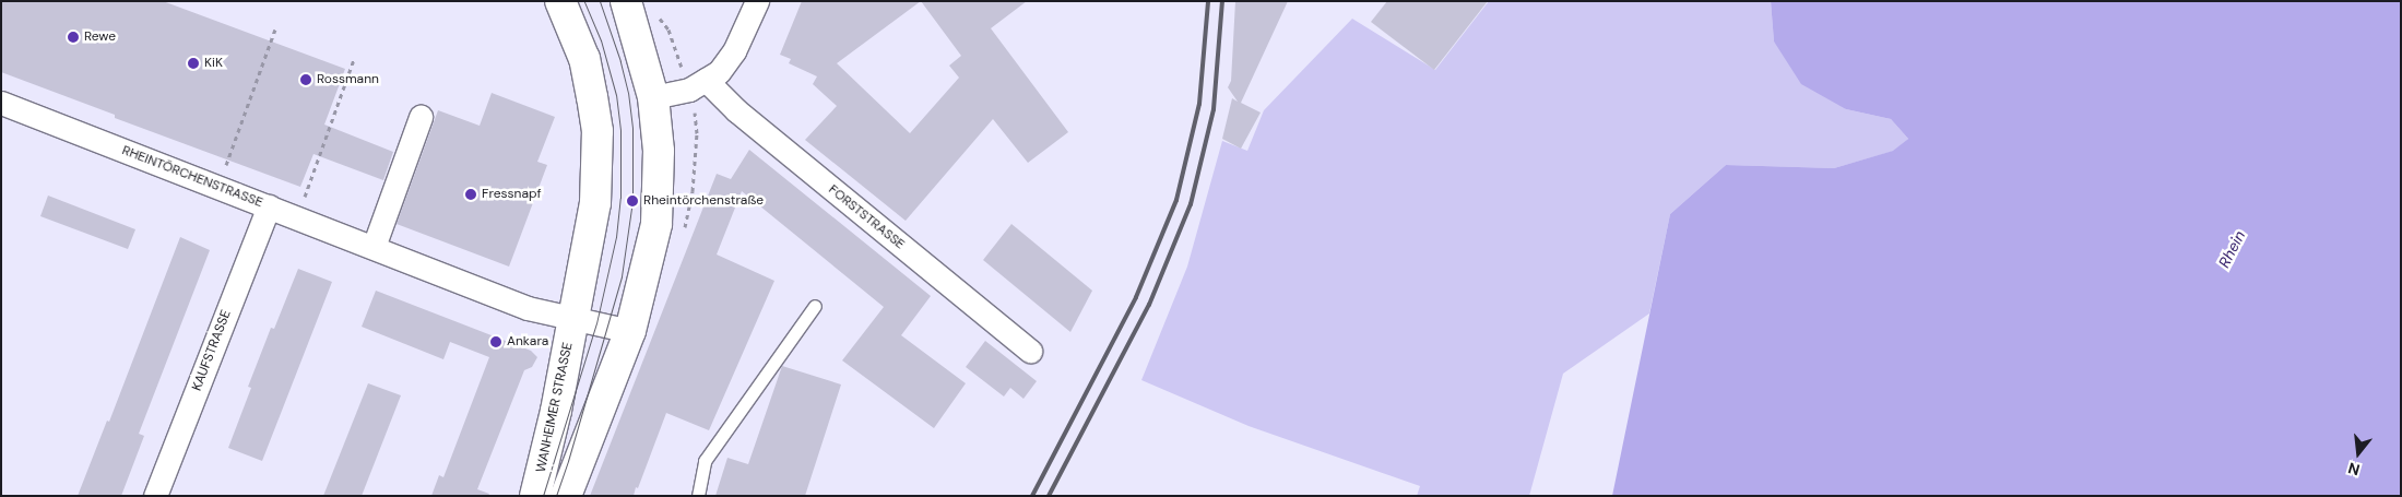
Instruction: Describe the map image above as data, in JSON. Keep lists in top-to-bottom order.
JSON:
{
  "streets": {
    "street": [
      "RHEINTÖRCHENSTRASSE",
      "FORSTSTRASSE",
      "KAUFSTRASSE",
      "WANHEIMER STRASSE"
    ]
  },
  "crossings": [
    ["RHEINTÖRCHENSTRASSE", "KAUFSTRASSE"],
    ["RHEINTÖRCHENSTRASSE", "WANHEIMER STRASSE"]
  ],
  "water": ["Rhein"],
  "places": [
    "Rewe",
    "KiK",
    "Rossmann",
    "Fressnapf",
    "Rheintörchenstraße",
    "Ankara"
  ],
  "north": "bottom"
}
